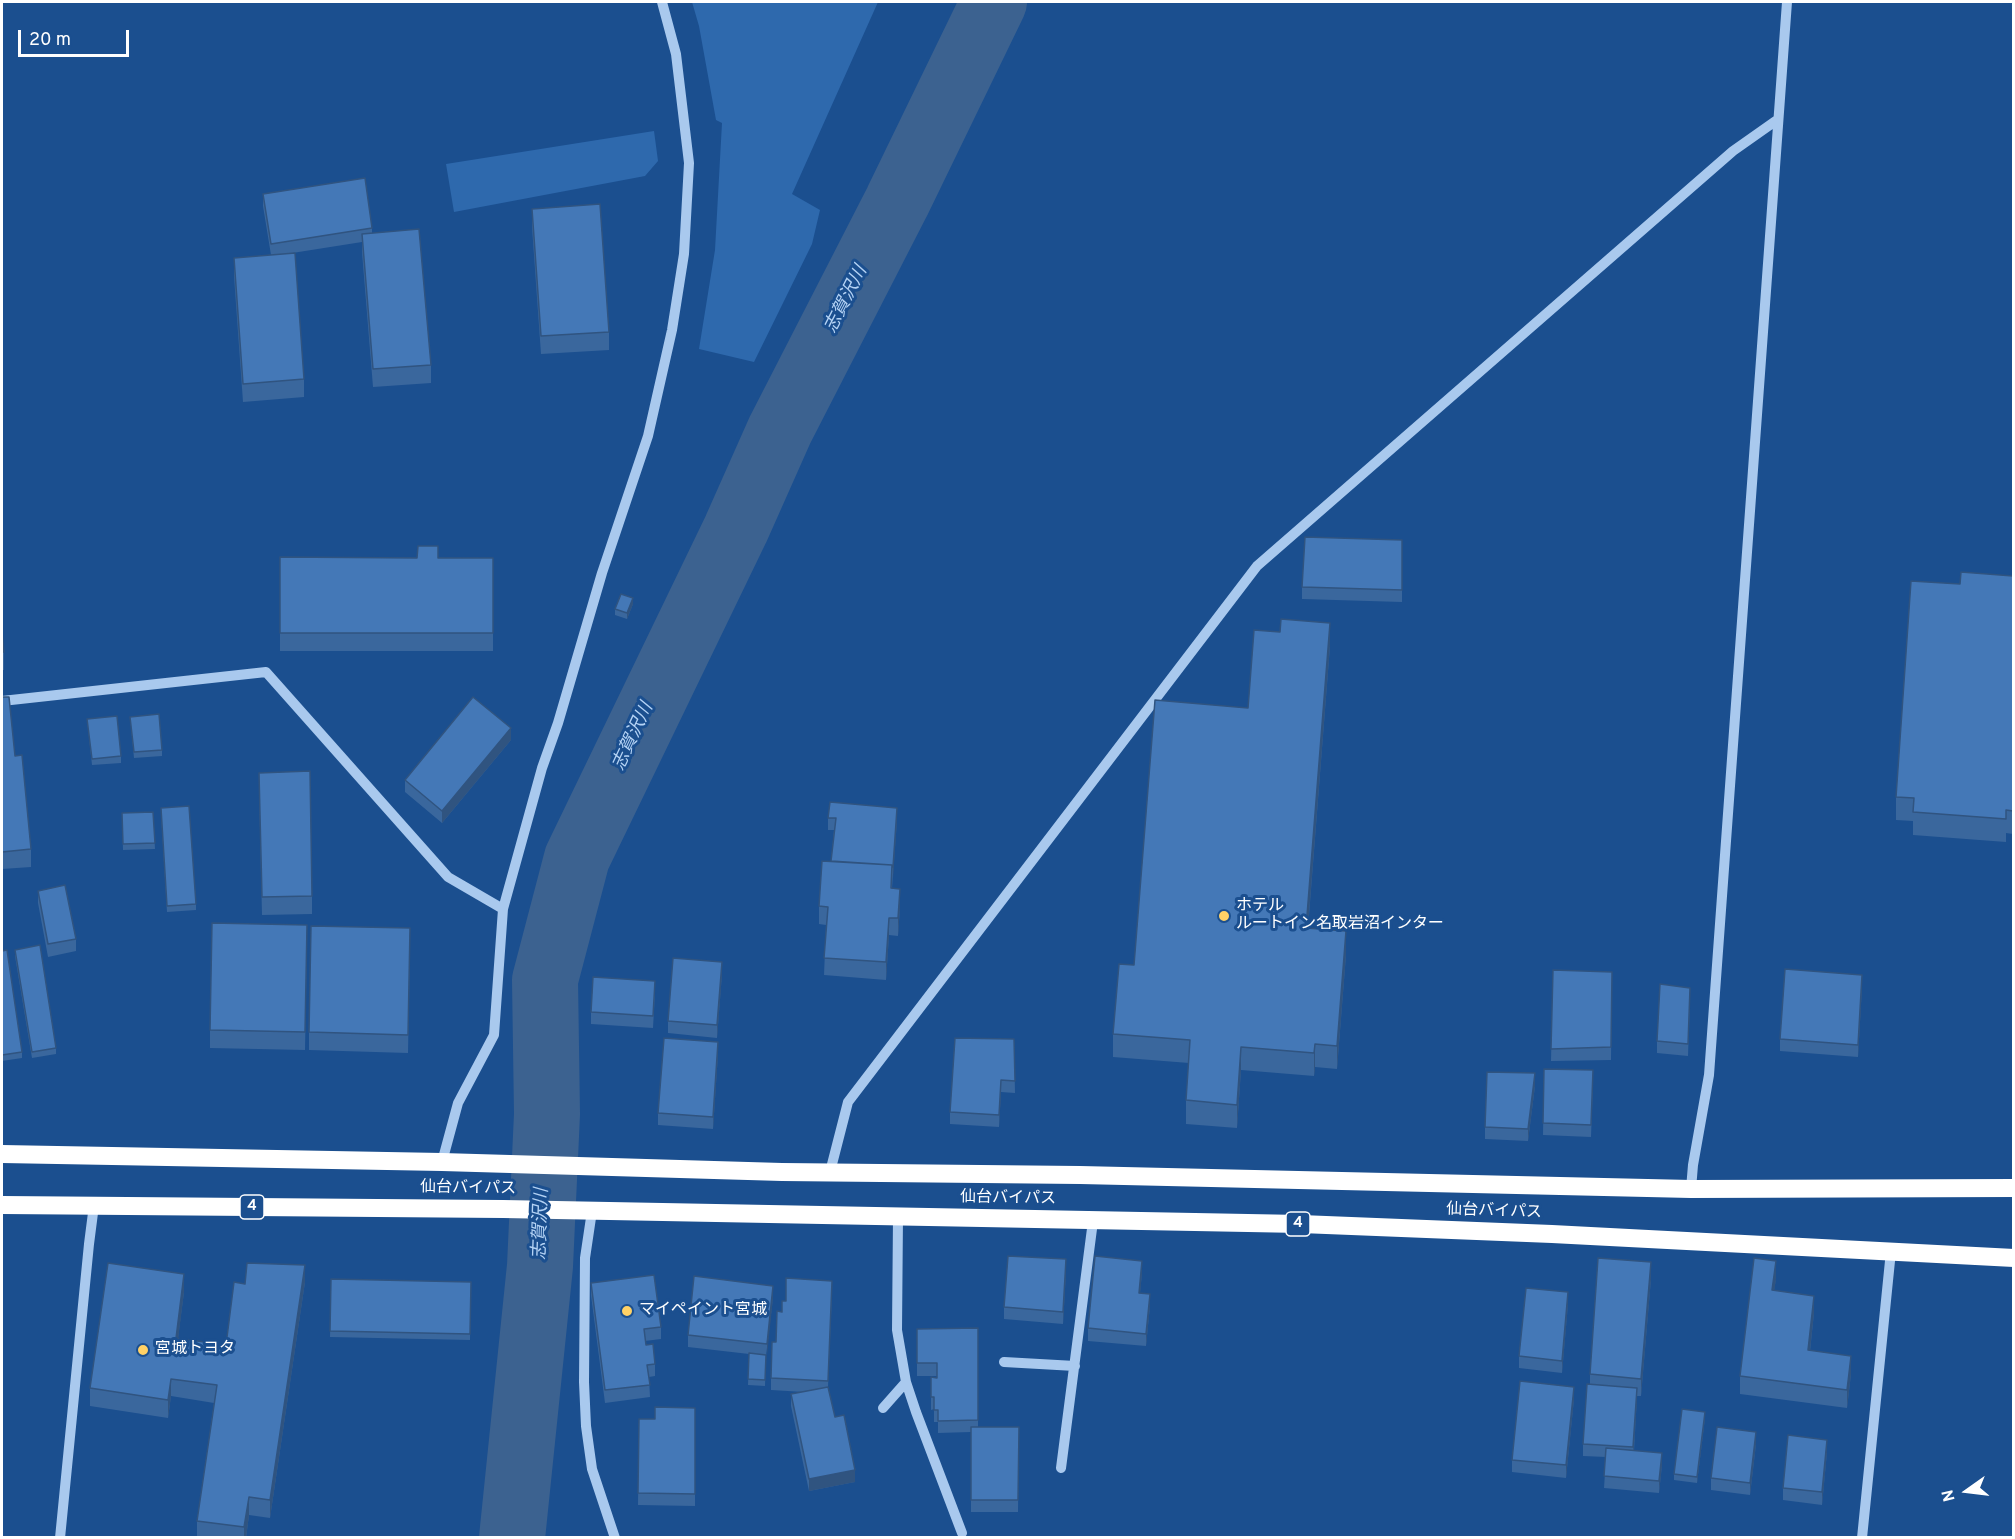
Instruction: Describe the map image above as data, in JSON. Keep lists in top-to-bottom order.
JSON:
{
  "streets": {
    "highway": ["仙台バイパス", "4"]
  },
  "water": ["志賀沢川"],
  "places": ["ホテル ルートイン名取岩沼インター", "マイペイント宮城", "宮城トヨタ"],
  "scale_bar": "20 m",
  "north": "left"
}
